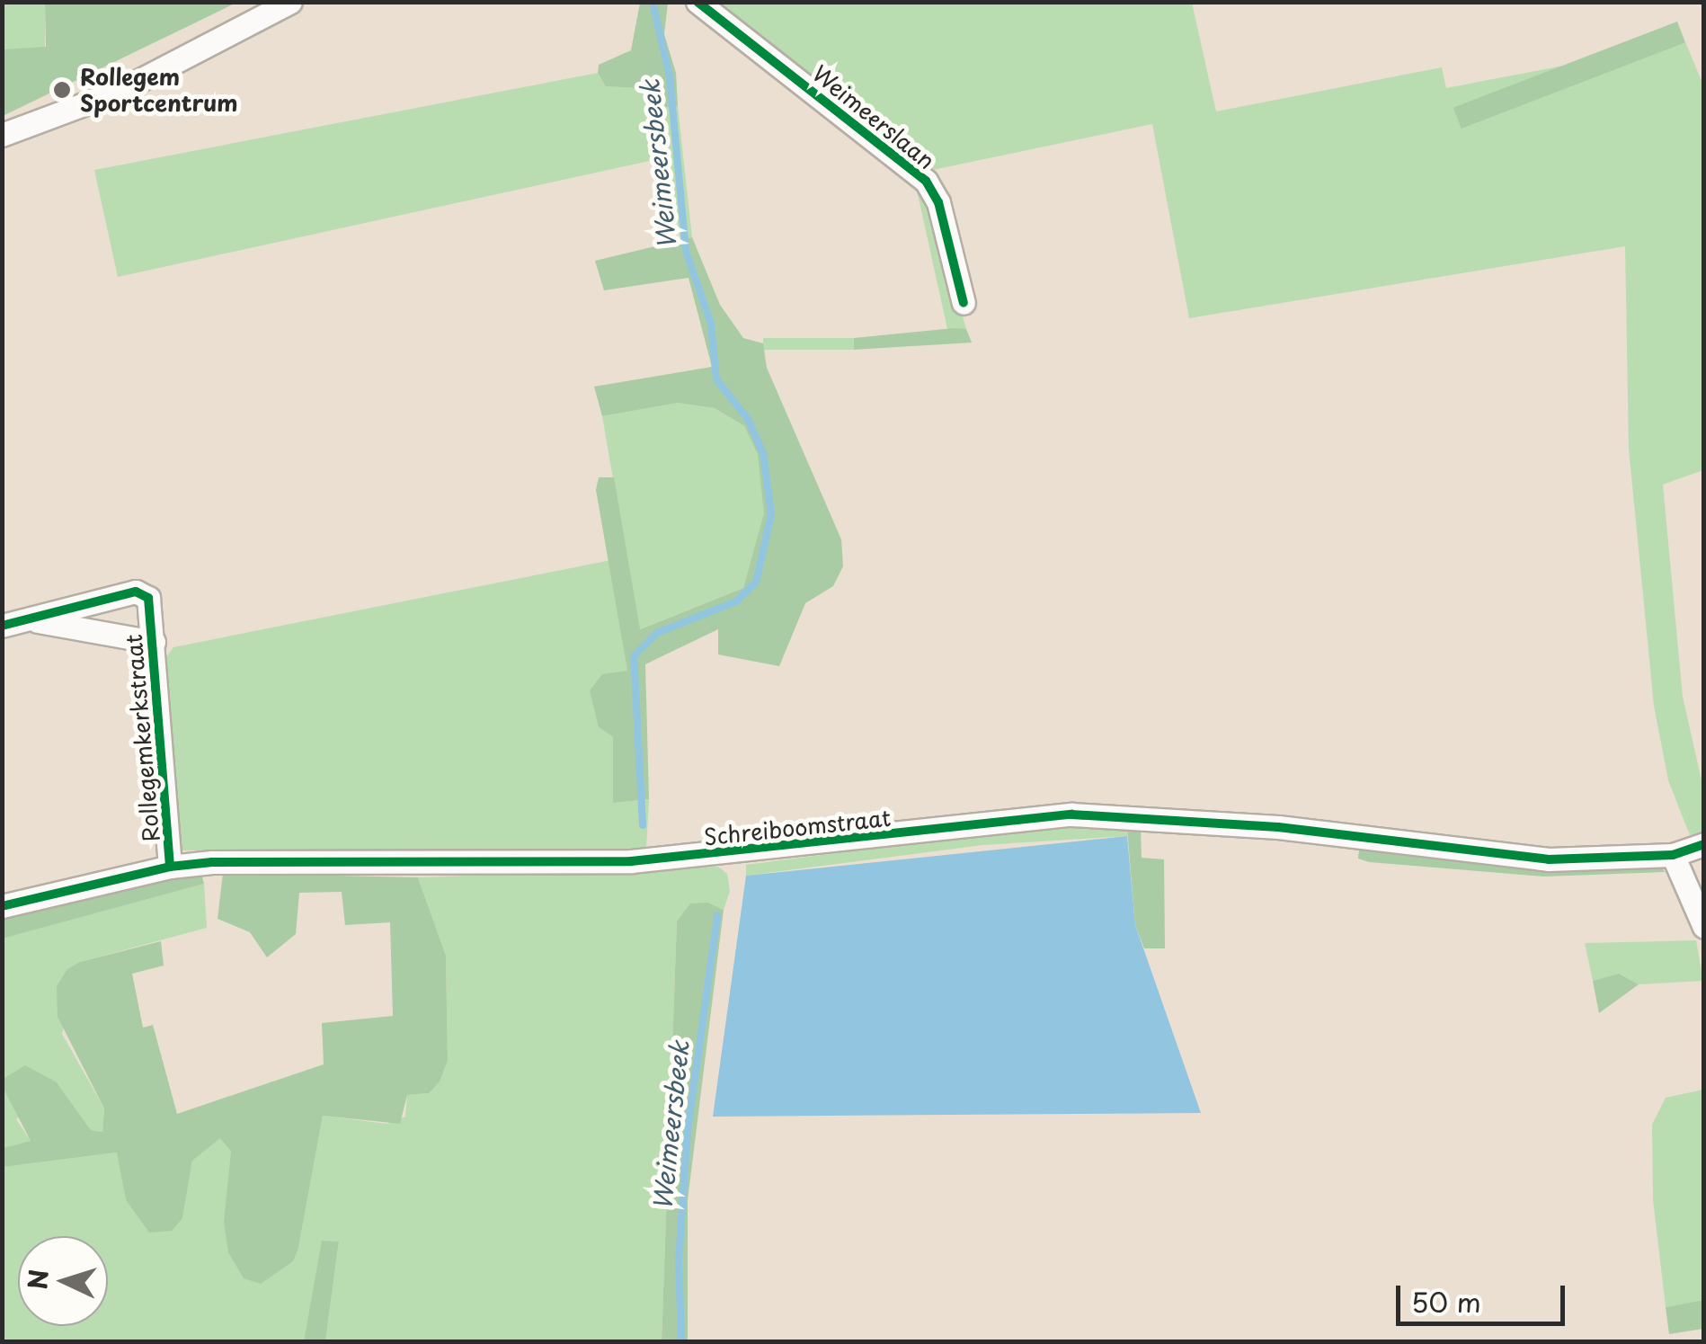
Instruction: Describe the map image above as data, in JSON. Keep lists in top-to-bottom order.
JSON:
{
  "streets": {
    "street": ["Weimeerslaan", "Rollegemkerkstraat", "Schreiboomstraat"]
  },
  "crossings": [
    ["Rollegemkerkstraat", "Schreiboomstraat"]
  ],
  "water": ["Weimeersbeek"],
  "places": ["Rollegem Sportcentrum"],
  "scale_bar": "50 m",
  "north": "left"
}
